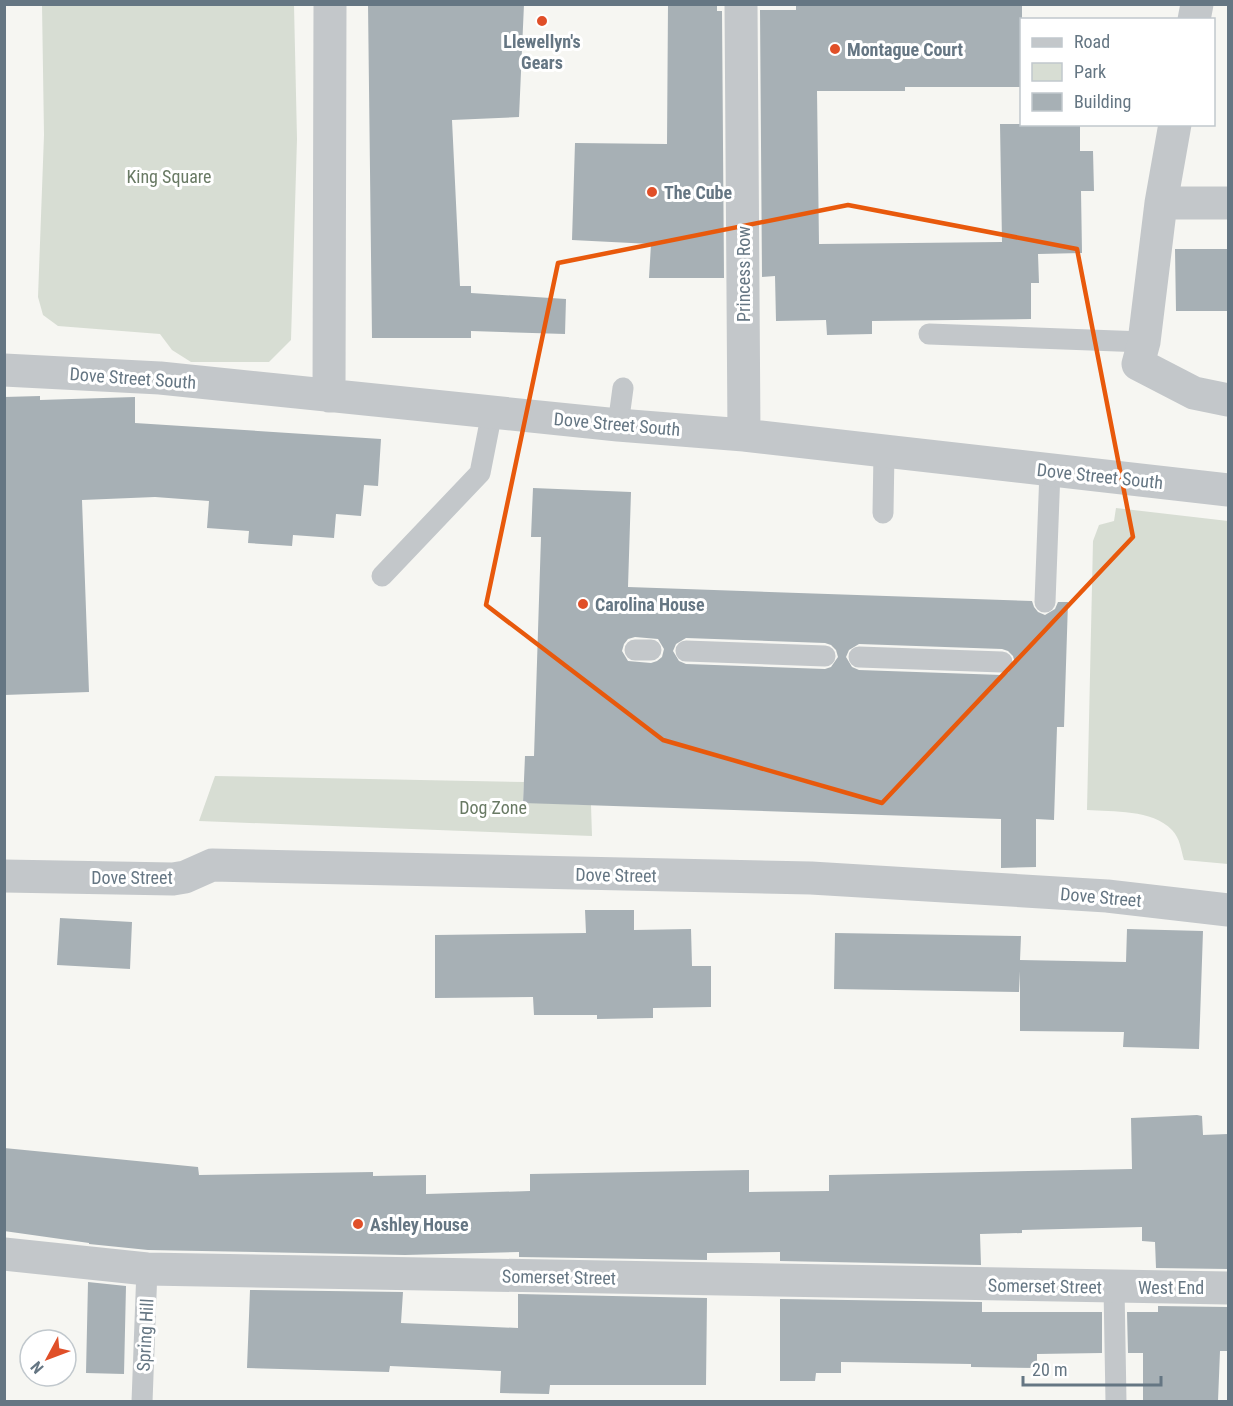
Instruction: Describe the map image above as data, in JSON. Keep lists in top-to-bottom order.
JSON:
{
  "streets": {
    "street": [
      "Princess Row",
      "Dove Street South",
      "Dove Street",
      "Somerset Street",
      "West End"
    ],
    "lane": ["Spring Hill"]
  },
  "crossings": [
    ["Princess Row", "Dove Street South"],
    ["Somerset Street", "West End"],
    ["Somerset Street", "Spring Hill"]
  ],
  "parks": ["King Square", "Dog Zone"],
  "places": [
    "Llewellyn's Gears",
    "Montague Court",
    "The Cube",
    "Carolina House",
    "Ashley House"
  ],
  "legend": ["Road", "Park", "Building"],
  "scale_bar": "20 m",
  "north": "bottom left"
}
